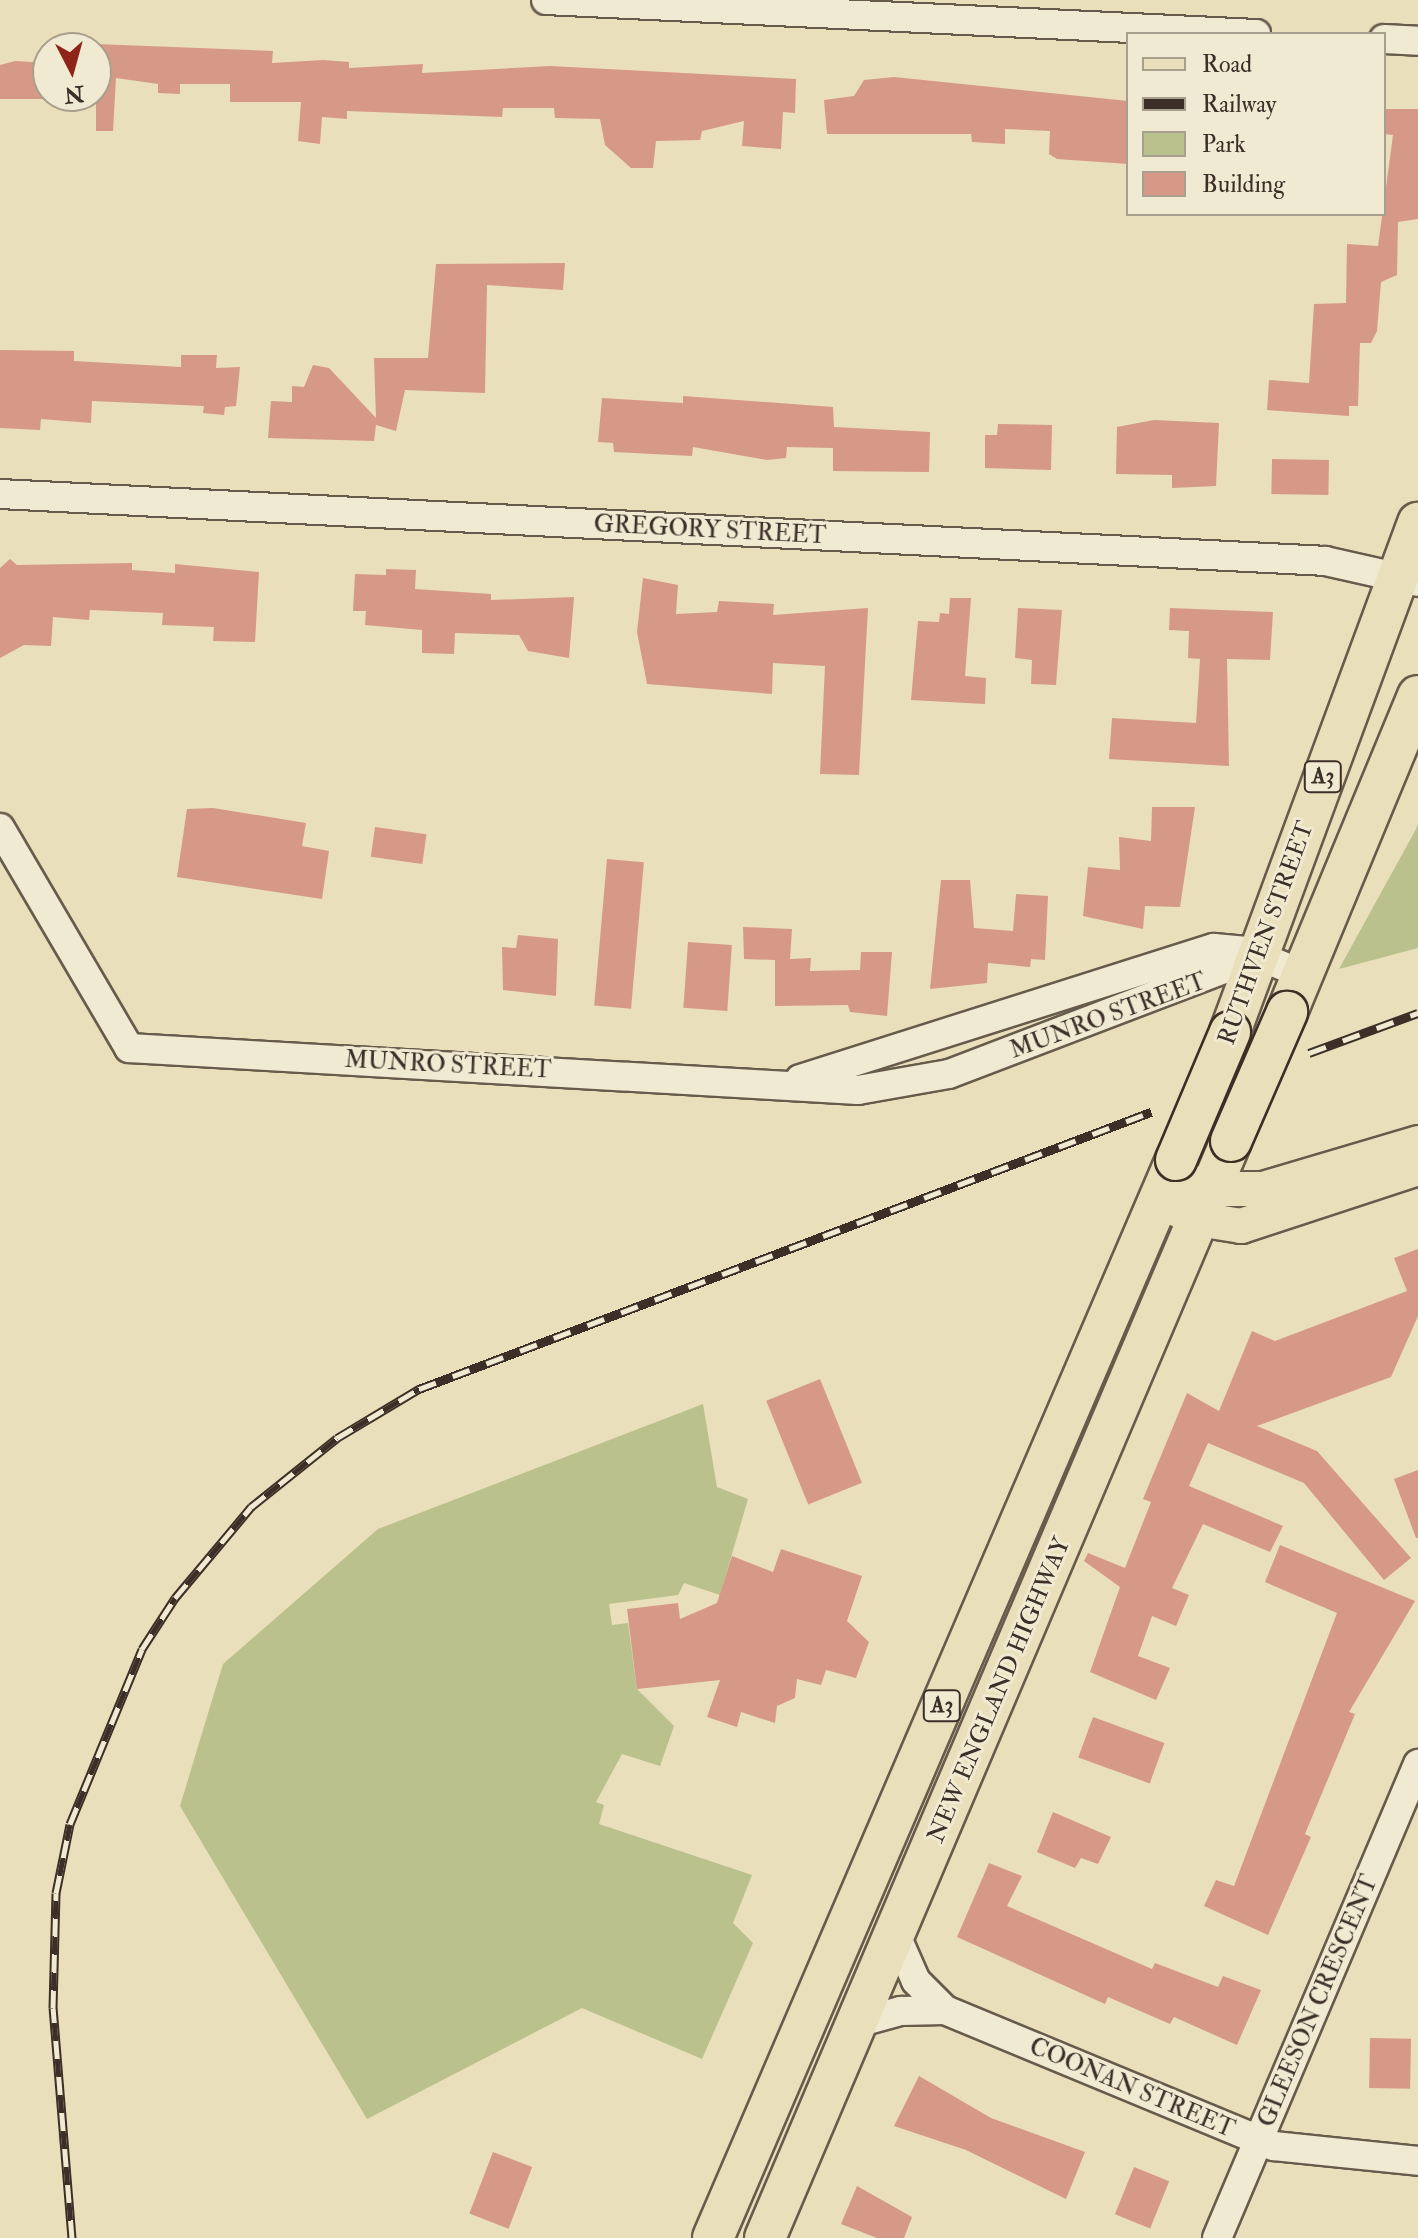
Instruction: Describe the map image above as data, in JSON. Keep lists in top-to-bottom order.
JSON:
{
  "streets": {
    "highway": ["A3", "RUTHVEN STREET", "NEW ENGLAND HIGHWAY"],
    "street": [
      "GREGORY STREET",
      "MUNRO STREET",
      "GLEESON CRESCENT",
      "COONAN STREET"
    ]
  },
  "crossings": [
    ["GREGORY STREET", "RUTHVEN STREET"],
    ["RUTHVEN STREET", "MUNRO STREET"],
    ["RUTHVEN STREET", "NEW ENGLAND HIGHWAY"],
    ["NEW ENGLAND HIGHWAY", "COONAN STREET"],
    ["GLEESON CRESCENT", "COONAN STREET"]
  ],
  "legend": [
    "Road",
    "Railway",
    "Park",
    "Building"
  ],
  "north": "bottom"
}
